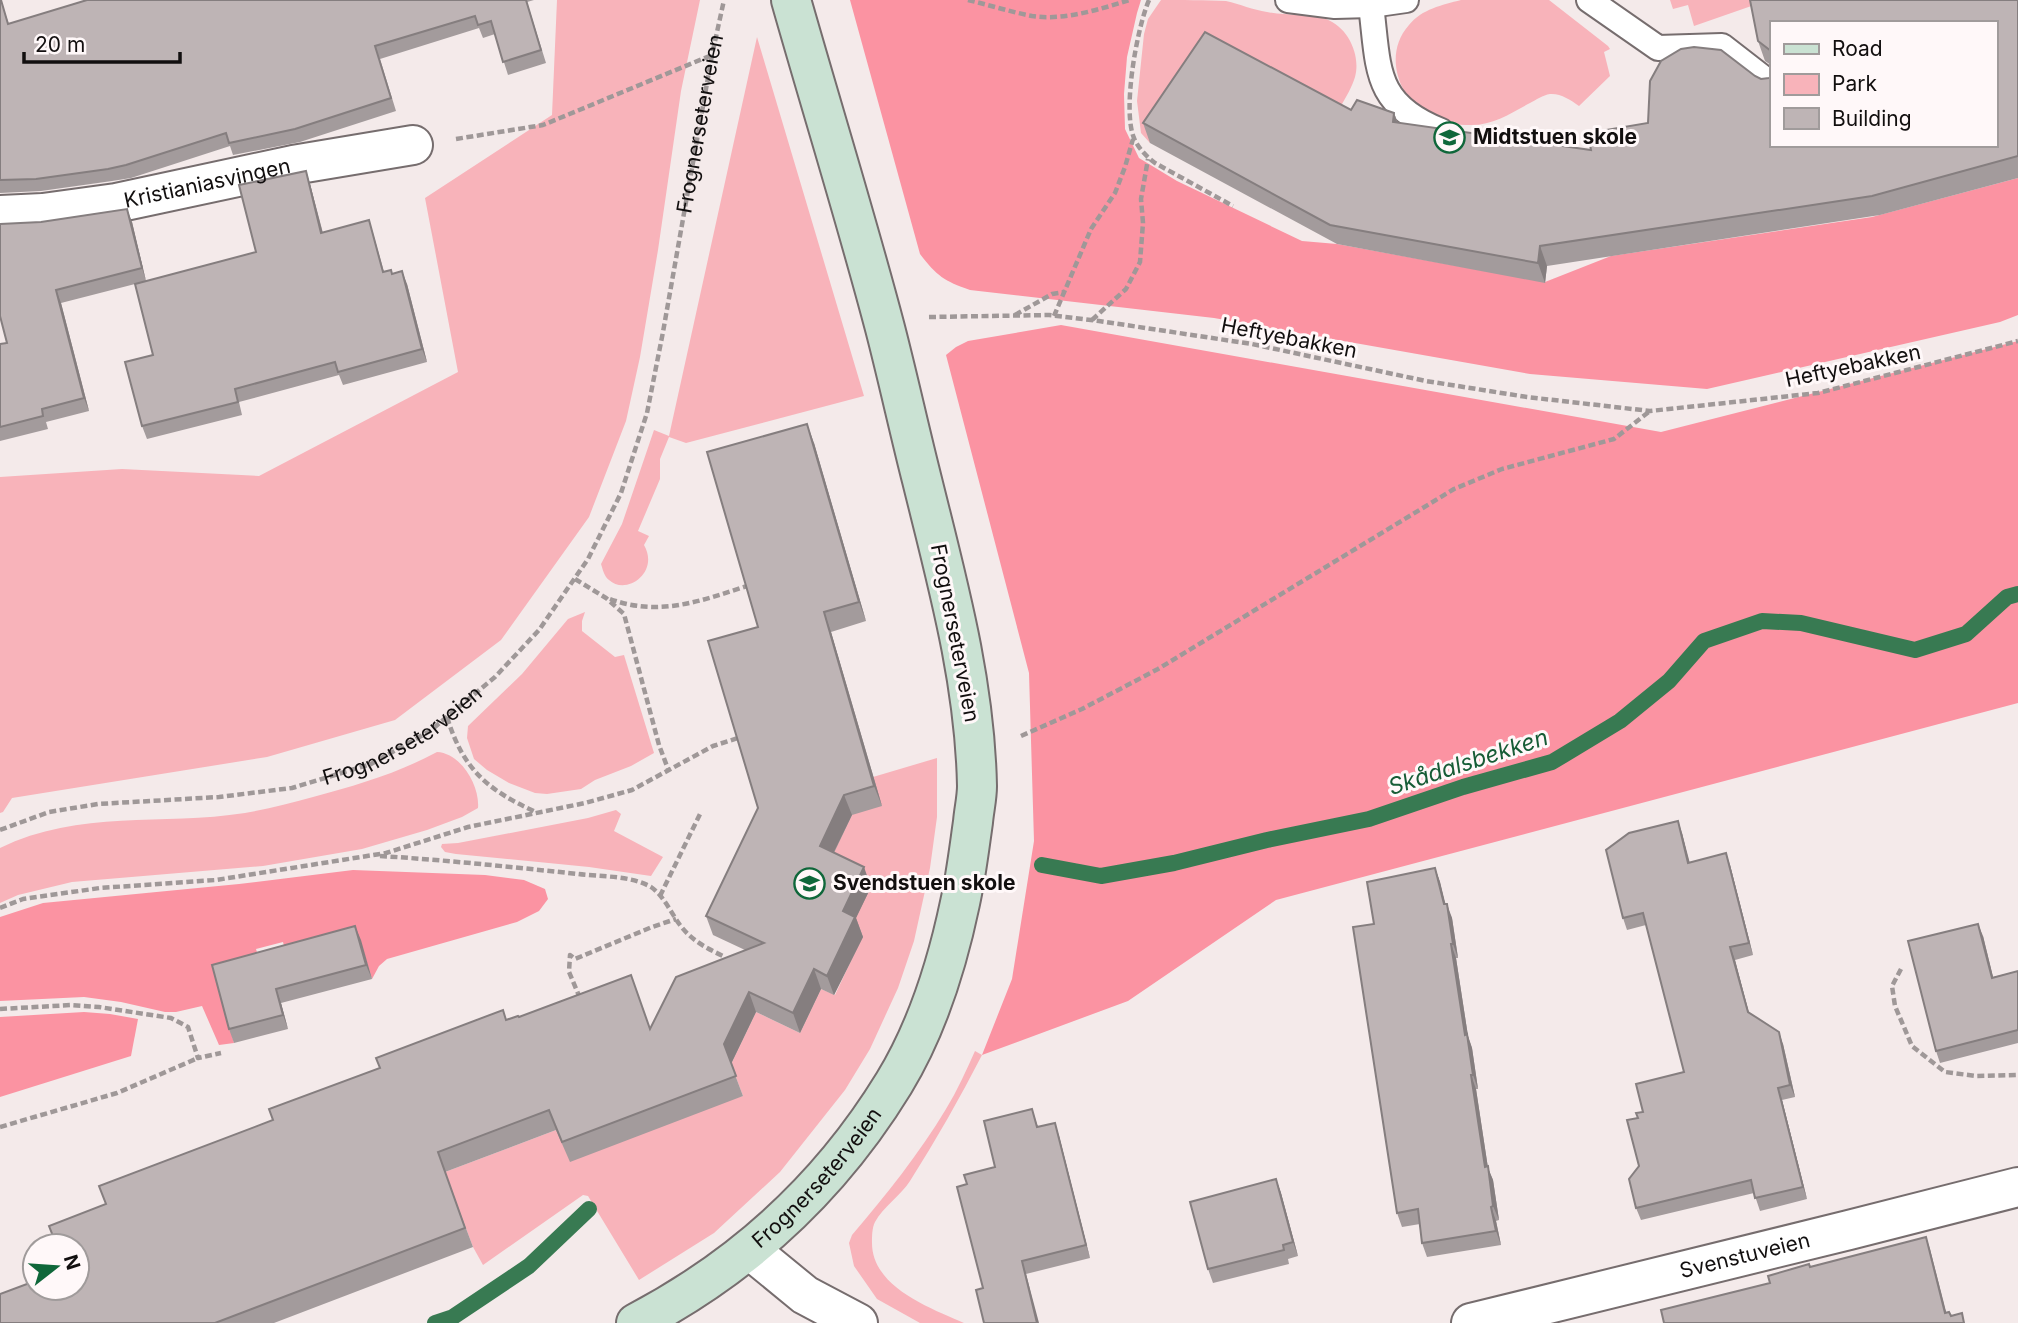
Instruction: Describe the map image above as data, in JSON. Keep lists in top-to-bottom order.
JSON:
{
  "streets": {
    "main road": ["Frognerseterveien"],
    "street": ["Kristianiasvingen", "Svenstuveien"],
    "path": ["Heftyebakken"]
  },
  "water": ["Skådalsbekken"],
  "places": {
    "school or university": ["Midtstuen skole", "Svendstuen skole"]
  },
  "legend": ["Road", "Park", "Building"],
  "scale_bar": "20 m",
  "north": "right"
}
